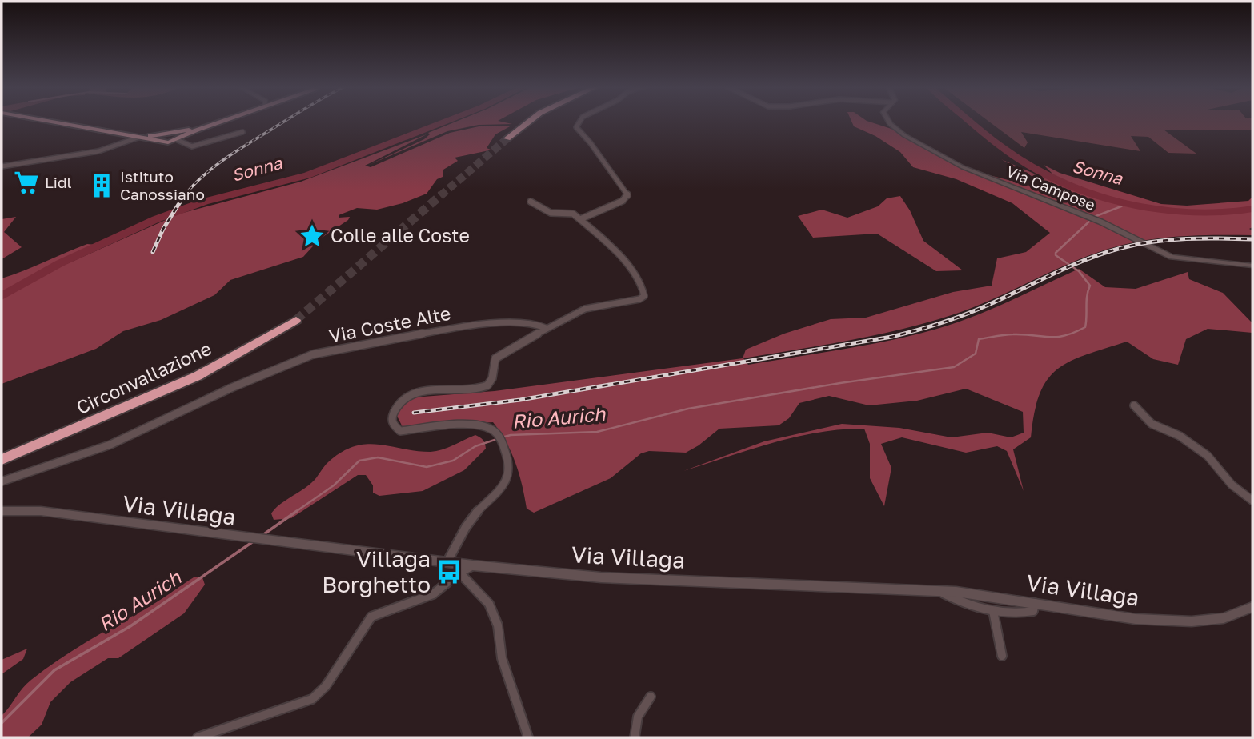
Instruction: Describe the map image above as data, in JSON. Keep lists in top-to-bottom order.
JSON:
{
  "streets": {
    "highway": ["Circonvallazione"],
    "street": ["Via Campose", "Via Coste Alte", "Via Villaga"]
  },
  "water": ["Sonna", "Rio Aurich"],
  "places": {
    "supermarket": ["Lidl"],
    "building": ["Istituto Canossiano"],
    "place": ["Colle alle Coste"],
    "bus stop": ["Villaga Borghetto"]
  }
}
